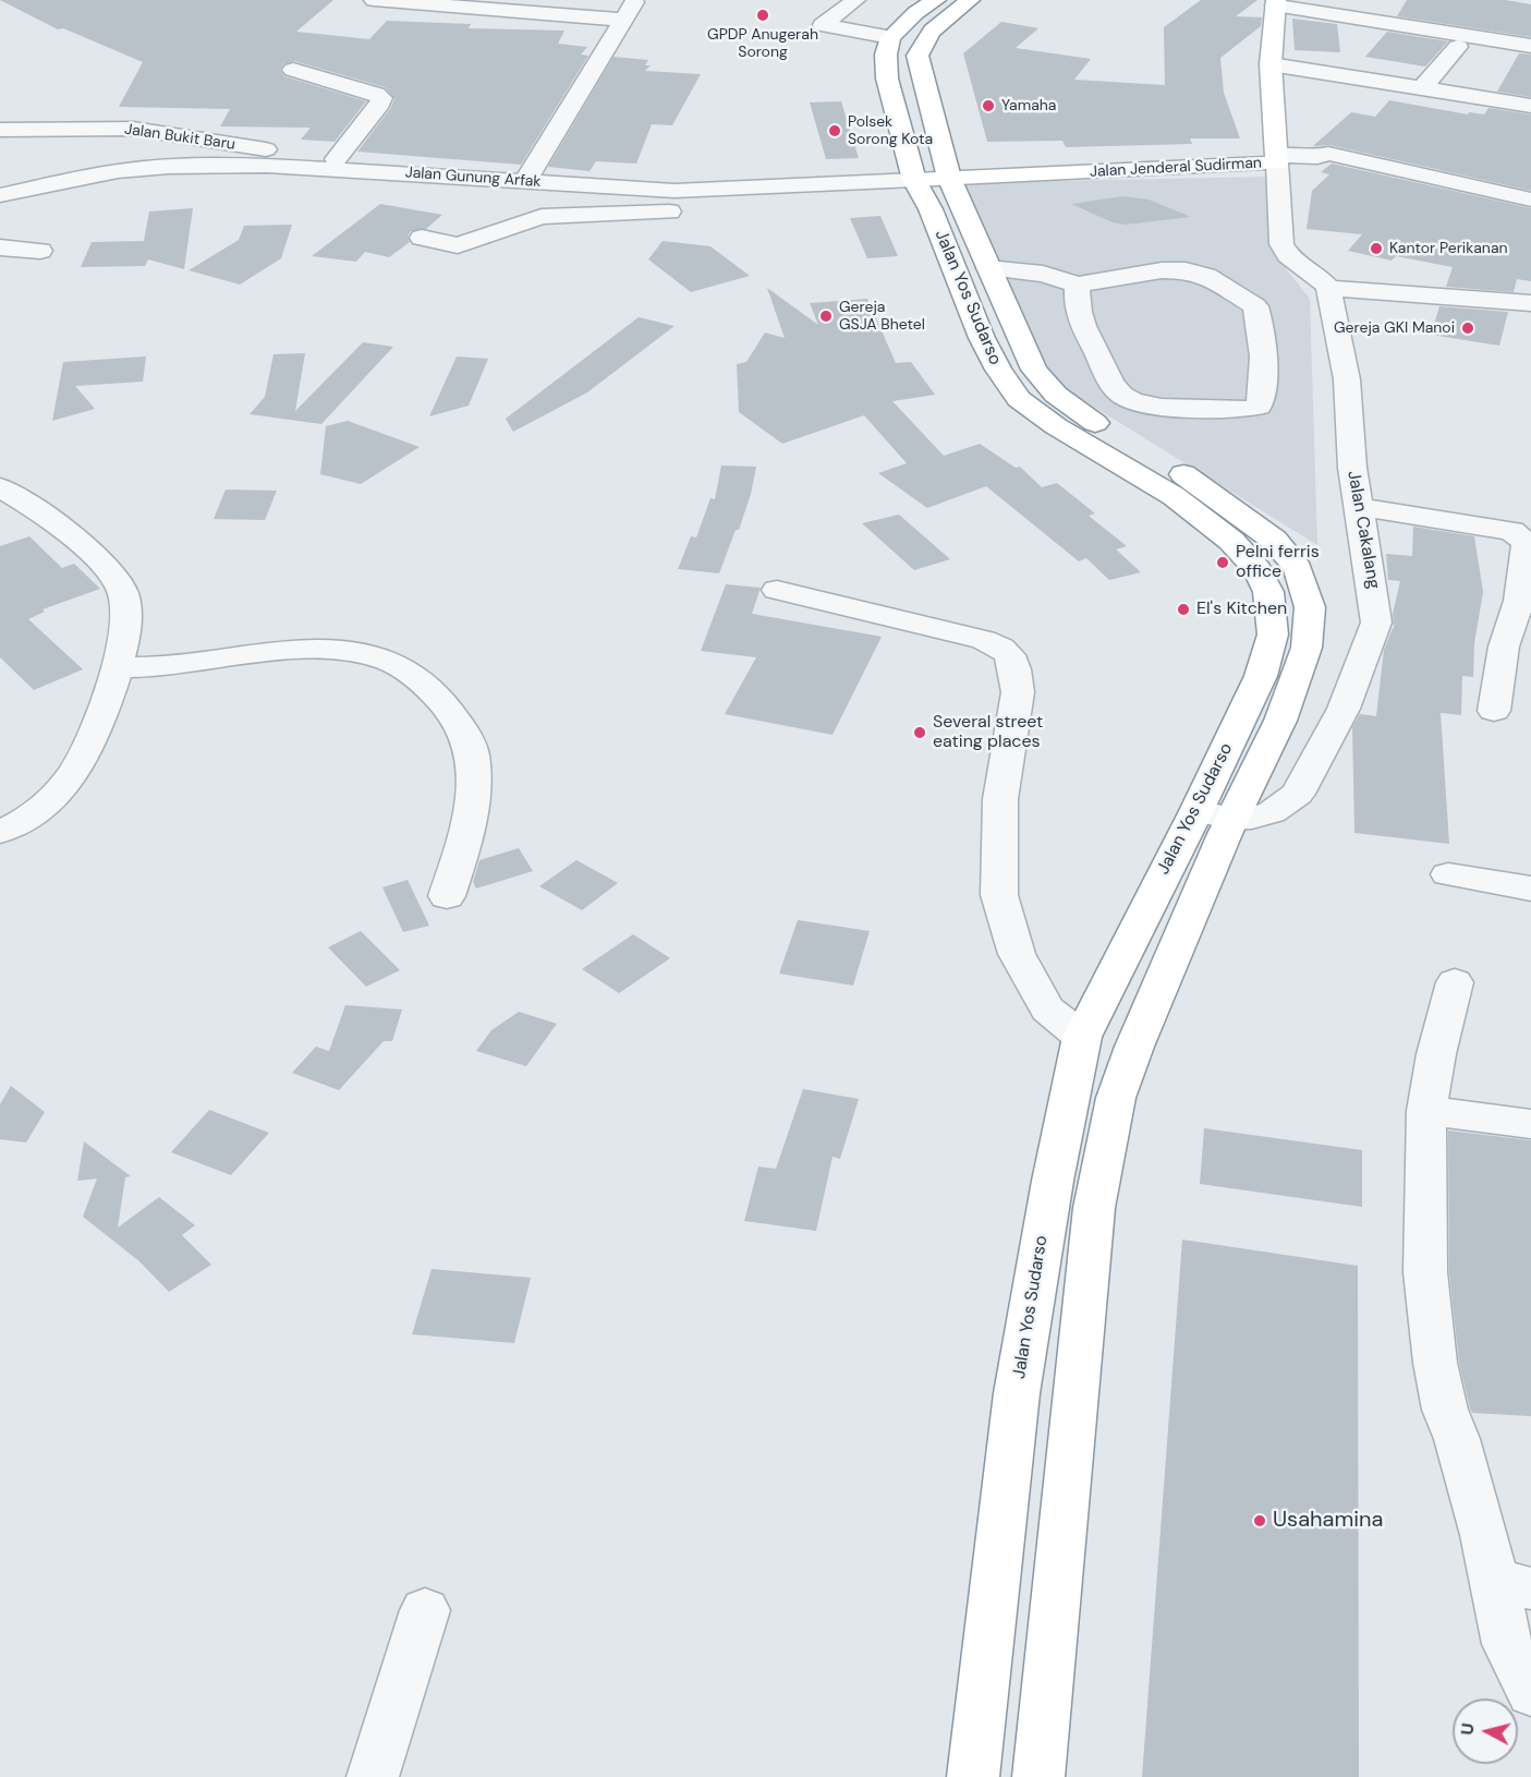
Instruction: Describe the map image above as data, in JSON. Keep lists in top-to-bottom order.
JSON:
{
  "streets": {
    "main road": ["Jalan Jenderal Sudirman", "Jalan Yos Sudarso"],
    "street": ["Jalan Bukit Baru", "Jalan Gunung Arfak", "Jalan Cakalang"]
  },
  "crossings": [
    ["Jalan Bukit Baru", "Jalan Gunung Arfak"],
    ["Jalan Jenderal Sudirman", "Jalan Gunung Arfak"],
    ["Jalan Jenderal Sudirman", "Jalan Yos Sudarso"],
    ["Jalan Gunung Arfak", "Jalan Yos Sudarso"],
    ["Jalan Yos Sudarso", "Jalan Cakalang"]
  ],
  "places": [
    "GPDP Anugerah Sorong",
    "Yamaha",
    "Polsek Sorong Kota",
    "Kantor Perikanan",
    "Gereja GSJA Bhetel",
    "Gereja GKI Manoi",
    "Pelni ferris office",
    "El's Kitchen",
    "Several street eating places",
    "Usahamina"
  ],
  "north": "left"
}
